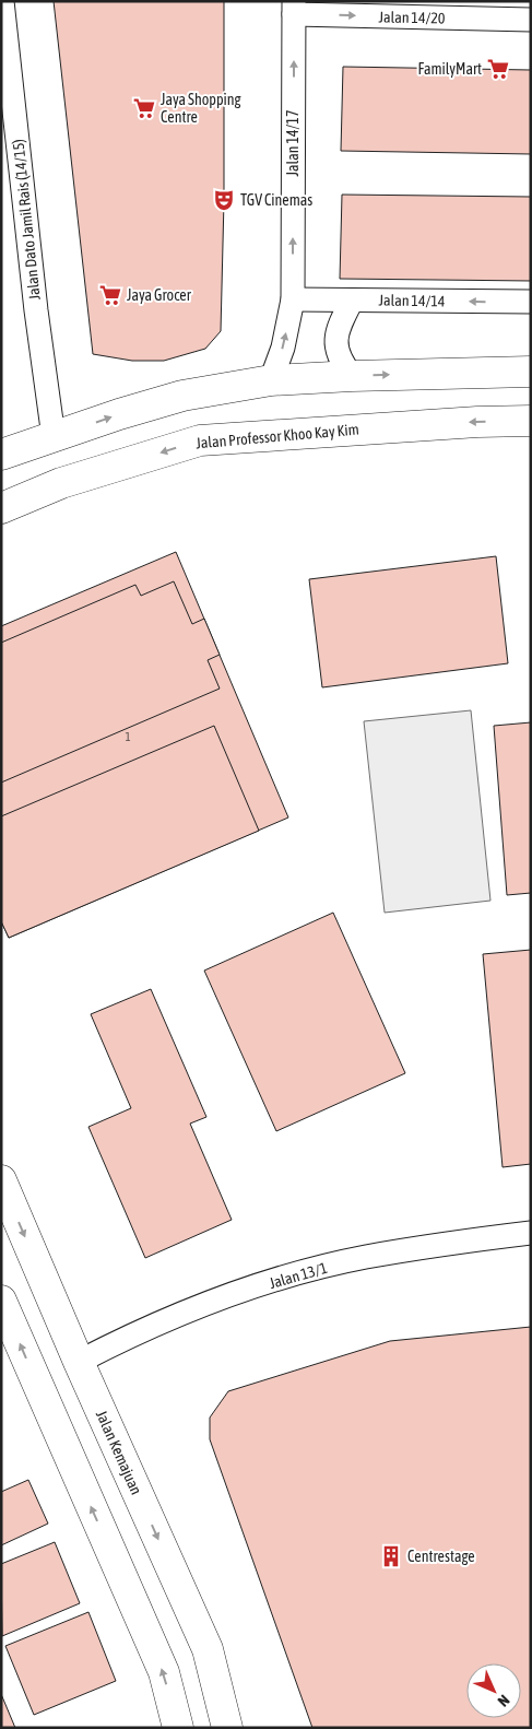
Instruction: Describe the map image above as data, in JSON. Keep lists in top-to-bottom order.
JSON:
{
  "streets": {
    "main road": ["Jalan Professor Khoo Kay Kim", "Jalan Kemajuan"],
    "street": [
      "Jalan 14/20",
      "Jalan 14/17",
      "Jalan Dato Jamil Rais (14/15)",
      "Jalan 14/14",
      "Jalan 13/1"
    ]
  },
  "crossings": [
    ["Jalan 14/20", "Jalan 14/17"],
    ["Jalan 14/17", "Jalan 14/14"],
    ["Jalan 13/1", "Jalan Kemajuan"]
  ],
  "one_way": ["Jalan 14/20", "Jalan 14/17", "Jalan 14/14"],
  "places": {
    "supermarket": ["FamilyMart", "Jaya Shopping Centre", "Jaya Grocer"],
    "theatre": ["TGV Cinemas"],
    "building": ["Centrestage"]
  },
  "house_numbers": ["1"],
  "north": "bottom right"
}
